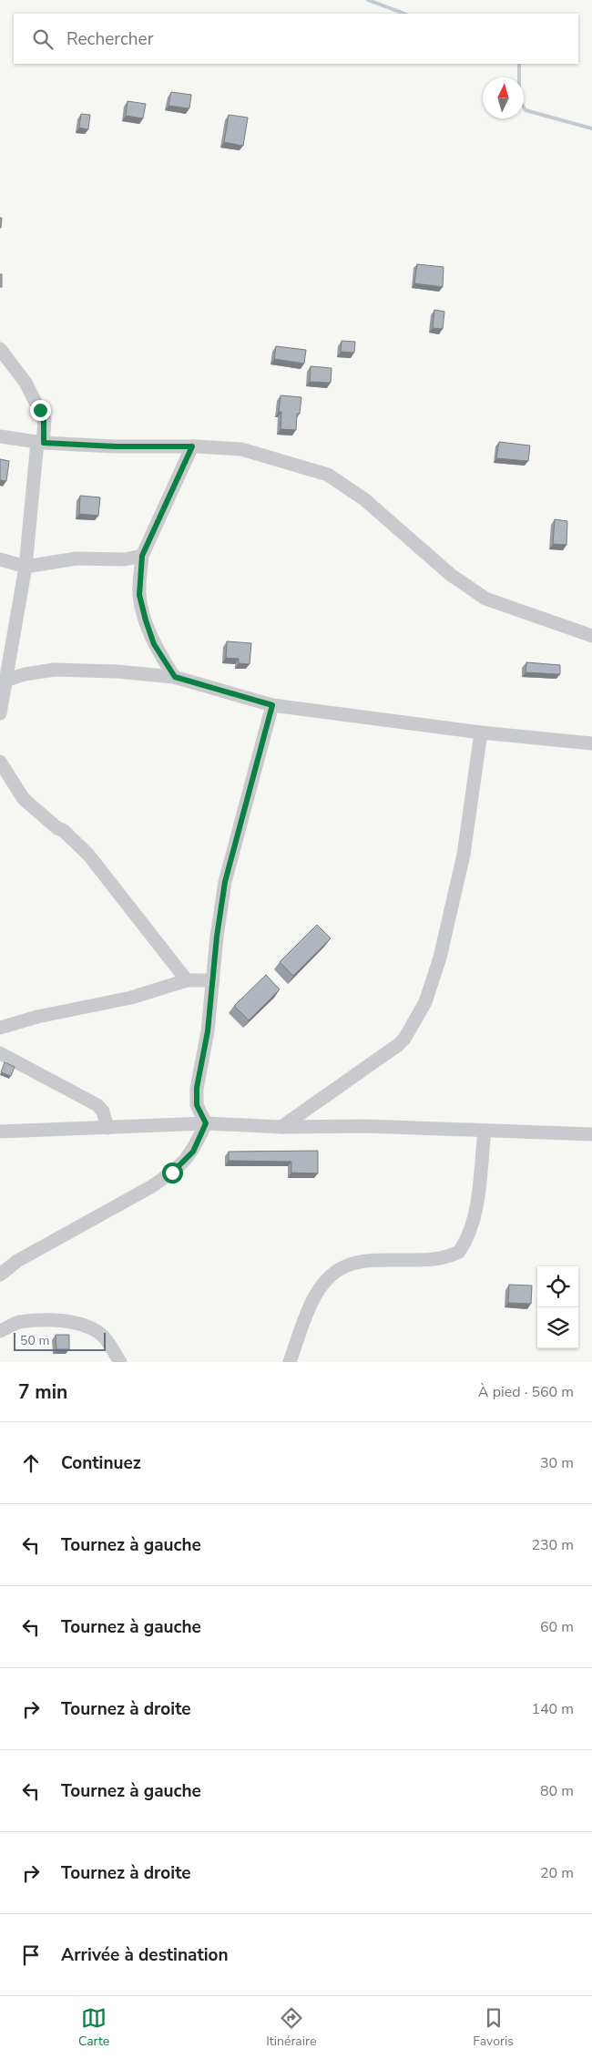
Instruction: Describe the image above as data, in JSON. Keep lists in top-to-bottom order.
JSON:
{
  "scale_bar": "50 m",
  "north": "top",
  "page": {
    "search": "Rechercher",
    "scale": "50 m",
    "heading": ["7 min", "À pied · 560 m"],
    "list": [
      ["Continuez", "30 m"],
      ["Tournez à gauche", "230 m"],
      ["Tournez à gauche", "60 m"],
      ["Tournez à droite", "140 m"],
      ["Tournez à gauche", "80 m"],
      ["Tournez à droite", "20 m"],
      "Arrivée à destination"
    ],
    "nav": ["Carte", "Itinéraire", "Favoris"]
  }
}
